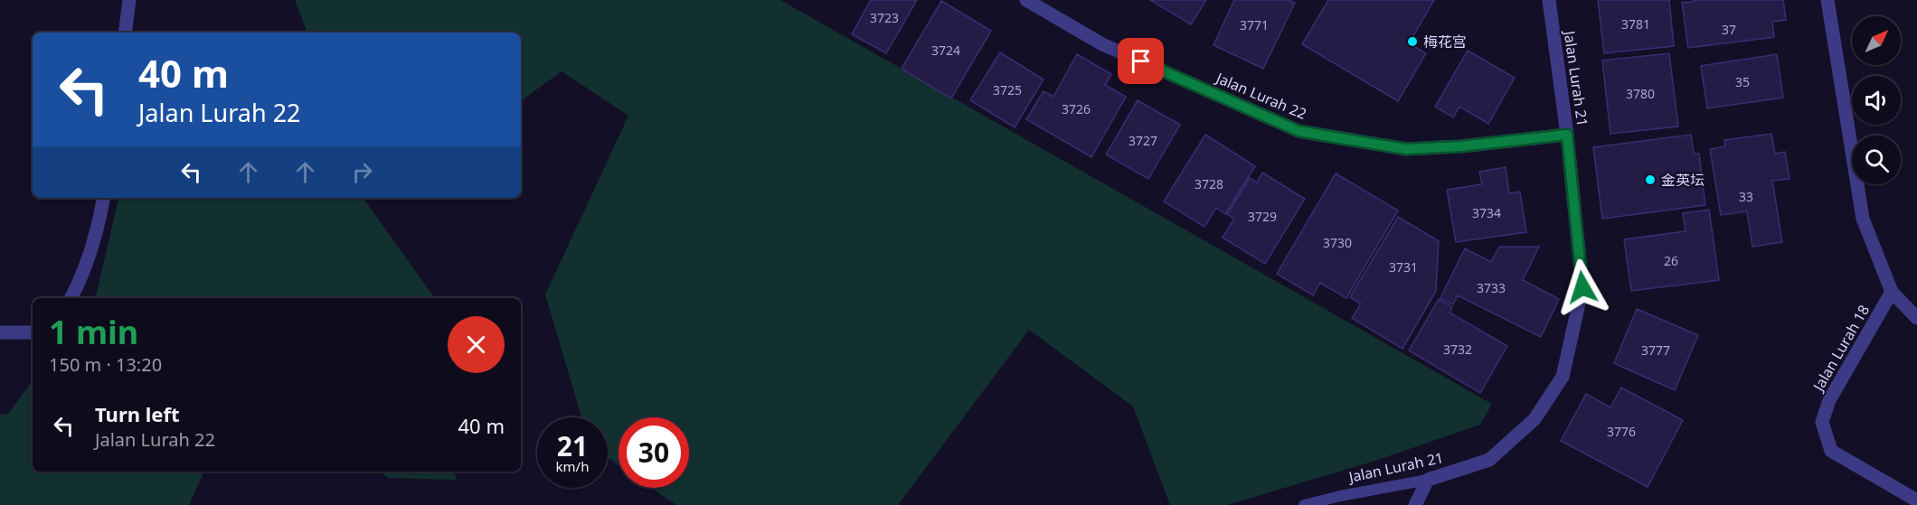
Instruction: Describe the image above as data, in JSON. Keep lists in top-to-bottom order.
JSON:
{
  "streets": {
    "street": ["Jalan Lurah 21", "Jalan Lurah 22", "Jalan Lurah 18"]
  },
  "crossings": [
    ["Jalan Lurah 21", "Jalan Lurah 22"]
  ],
  "places": ["梅花宫", "金英坛"],
  "house_numbers": [
    "3723",
    "3781",
    "3771",
    "37",
    "3724",
    "35",
    "3725",
    "3780",
    "3726",
    "3727",
    "3728",
    "33",
    "3734",
    "3729",
    "3730",
    "26",
    "3731",
    "3733",
    "3732",
    "3777",
    "3776"
  ],
  "north": "top right",
  "page": {
    "turn": ["40 m", "Jalan Lurah 22"],
    "heading": ["1 min", "150 m · 13:20"],
    "list": [
      {
        "name": "Turn left",
        "note": "Jalan Lurah 22",
        "value": "40 m"
      }
    ],
    "speed": "21 km/h",
    "limit": "30"
  }
}
